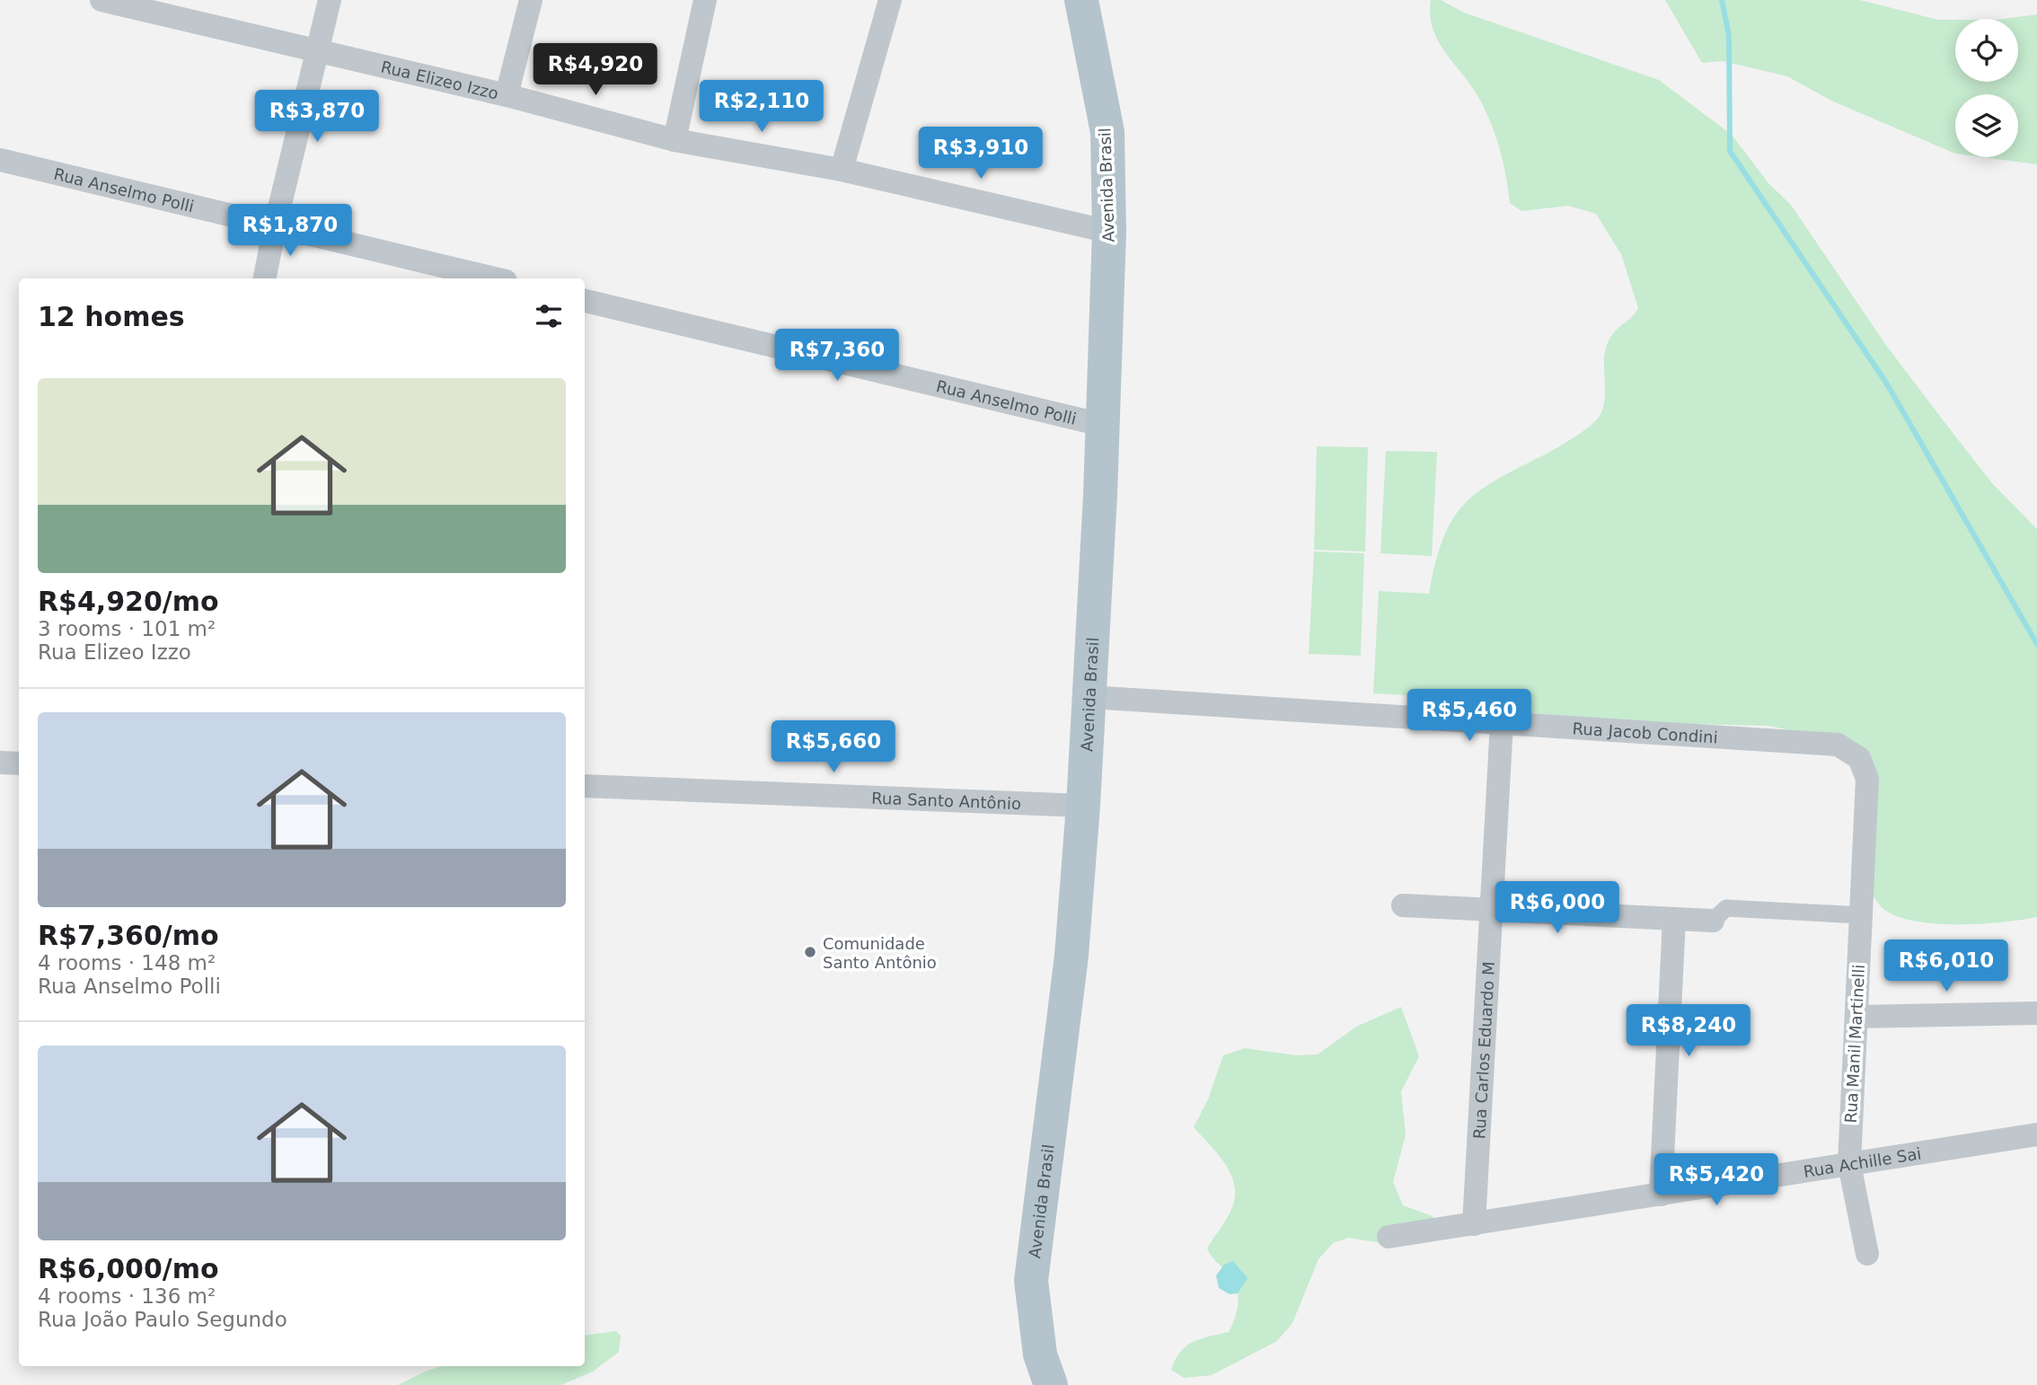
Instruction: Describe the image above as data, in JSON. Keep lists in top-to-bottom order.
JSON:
{
  "streets": {
    "main road": ["Avenida Brasil"],
    "street": [
      "Rua Elizeo Izzo",
      "Rua Anselmo Polli",
      "Rua Jacob Condini",
      "Rua Santo Antônio",
      "Rua Manil Martinelli",
      "Rua Carlos Eduardo M",
      "Rua Achille Sai"
    ]
  },
  "crossings": [
    ["Rua Elizeo Izzo", "Avenida Brasil"],
    ["Avenida Brasil", "Rua Anselmo Polli"],
    ["Avenida Brasil", "Rua Jacob Condini"],
    ["Avenida Brasil", "Rua Santo Antônio"],
    ["Rua Jacob Condini", "Rua Manil Martinelli"],
    ["Rua Jacob Condini", "Rua Carlos Eduardo M"],
    ["Rua Manil Martinelli", "Rua Achille Sai"],
    ["Rua Carlos Eduardo M", "Rua Achille Sai"]
  ],
  "places": ["Comunidade Santo Antônio"],
  "page": {
    "price": [
      "R$4,920",
      "R$2,110",
      "R$3,870",
      "R$3,910",
      "R$1,870",
      "R$7,360",
      "R$5,460",
      "R$5,660",
      "R$6,000",
      "R$6,010",
      "R$8,240",
      "R$5,420"
    ],
    "heading": "12 homes",
    "list": [
      {
        "name": "R$4,920/mo",
        "note": "3 rooms · 101 m² · Rua Elizeo Izzo"
      },
      {
        "name": "R$7,360/mo",
        "note": "4 rooms · 148 m² · Rua Anselmo Polli"
      },
      {
        "name": "R$6,000/mo",
        "note": "4 rooms · 136 m² · Rua João Paulo Segundo"
      }
    ]
  }
}
